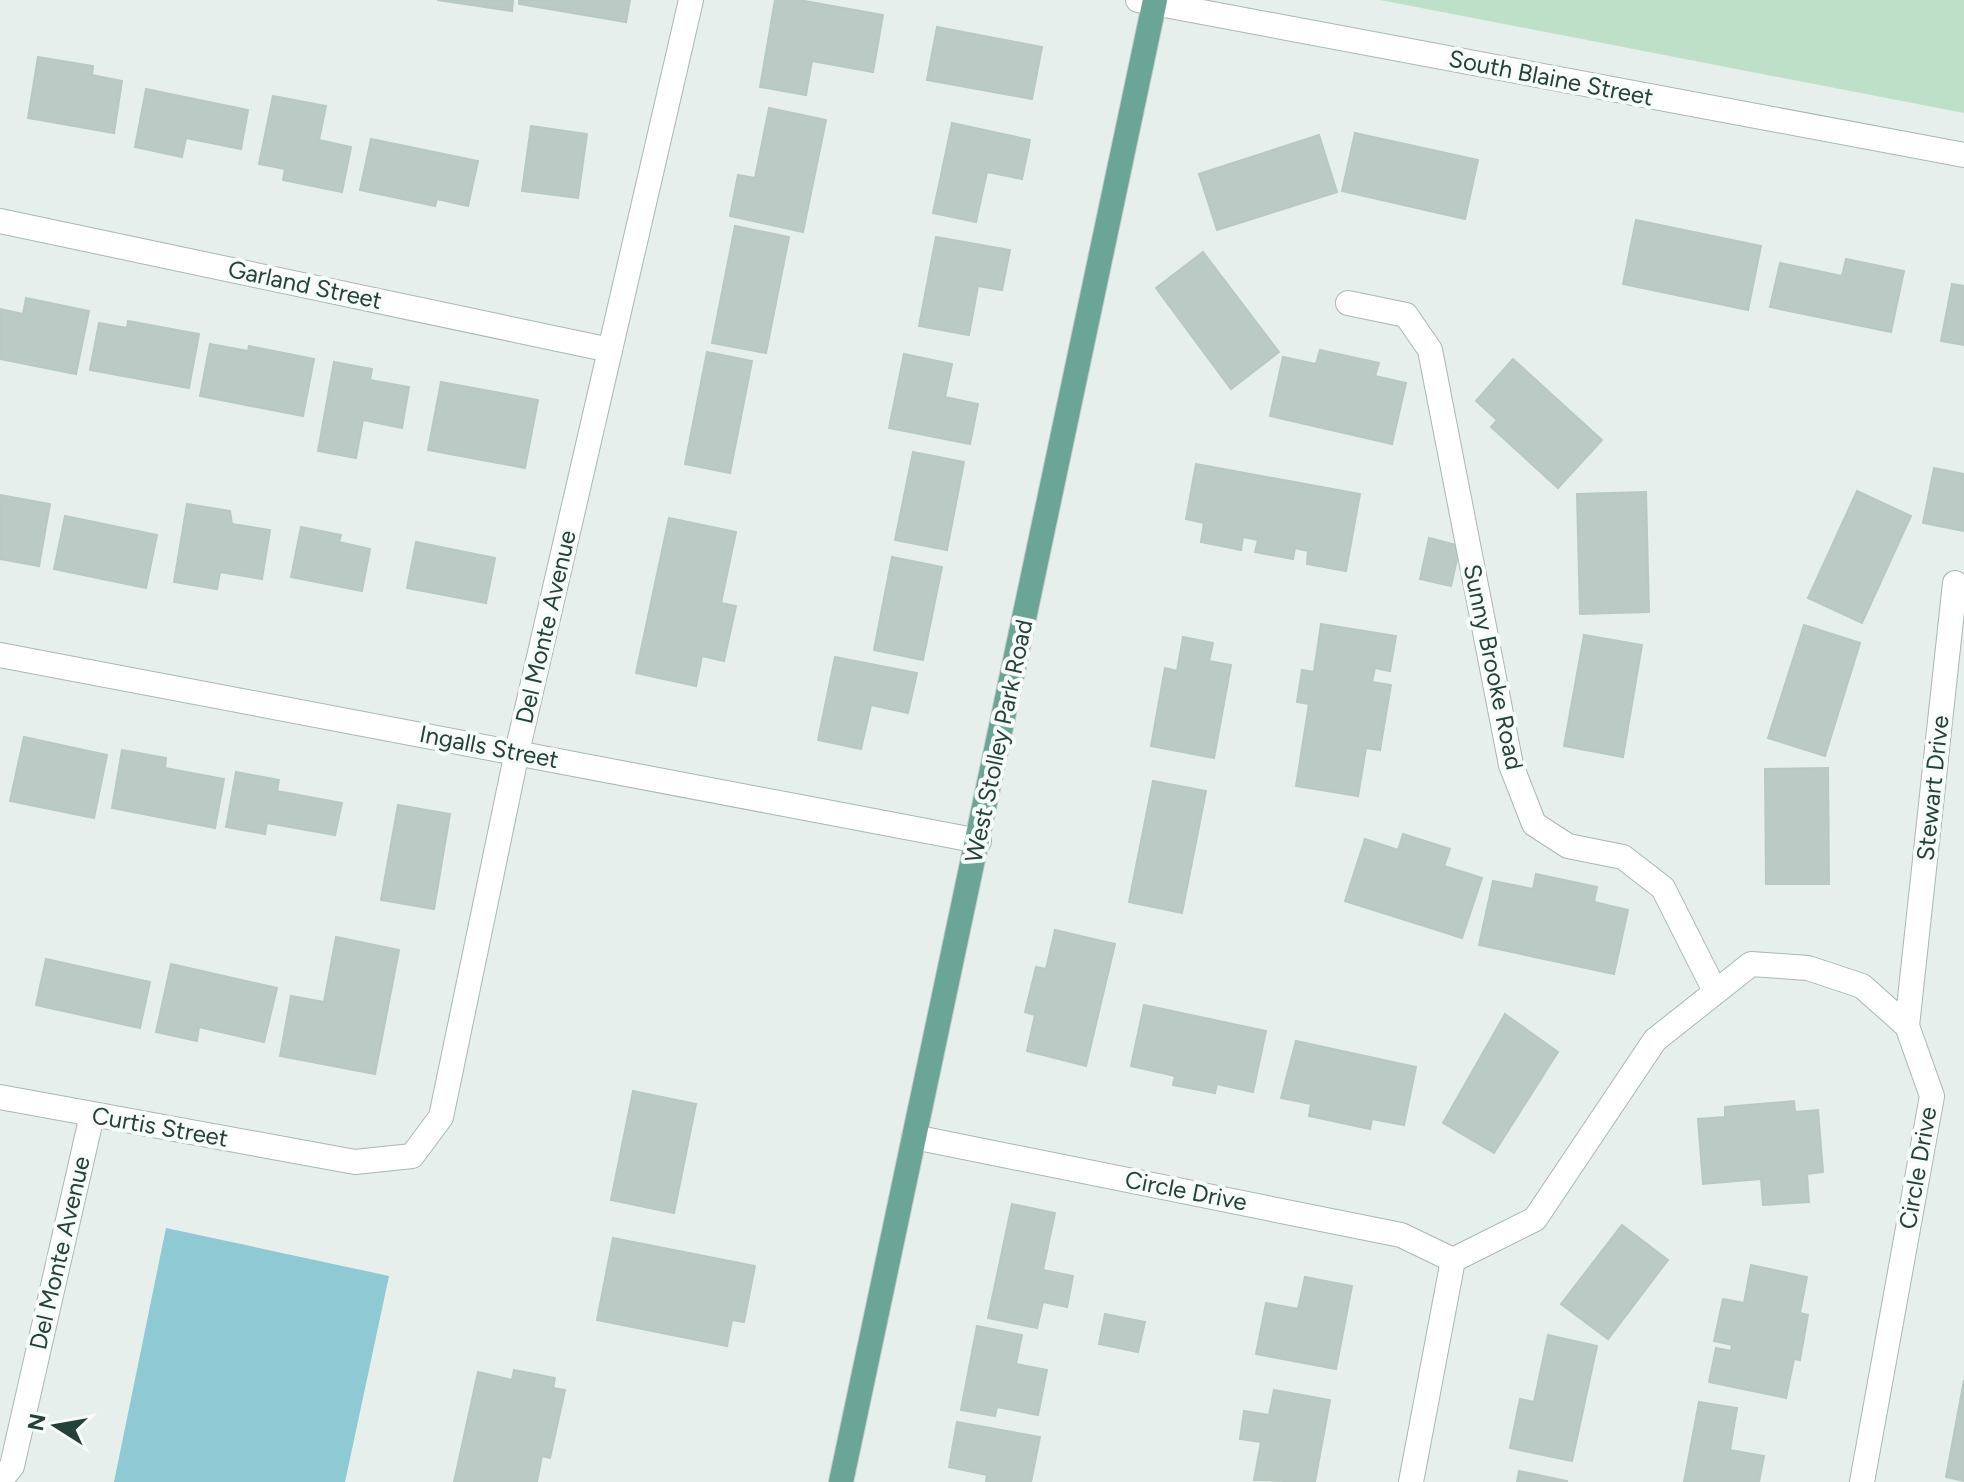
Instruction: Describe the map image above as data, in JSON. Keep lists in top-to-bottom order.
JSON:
{
  "streets": {
    "main road": ["West Stolley Park Road"],
    "street": [
      "South Blaine Street",
      "Garland Street",
      "Del Monte Avenue",
      "Sunny Brooke Road",
      "Ingalls Street",
      "Stewart Drive",
      "Curtis Street",
      "Circle Drive"
    ]
  },
  "crossings": [
    ["South Blaine Street", "West Stolley Park Road"],
    ["Garland Street", "Del Monte Avenue"],
    ["Del Monte Avenue", "Ingalls Street"],
    ["Del Monte Avenue", "Curtis Street"],
    ["Sunny Brooke Road", "Circle Drive"],
    ["West Stolley Park Road", "Ingalls Street"],
    ["West Stolley Park Road", "Circle Drive"],
    ["Stewart Drive", "Circle Drive"]
  ],
  "north": "left"
}
